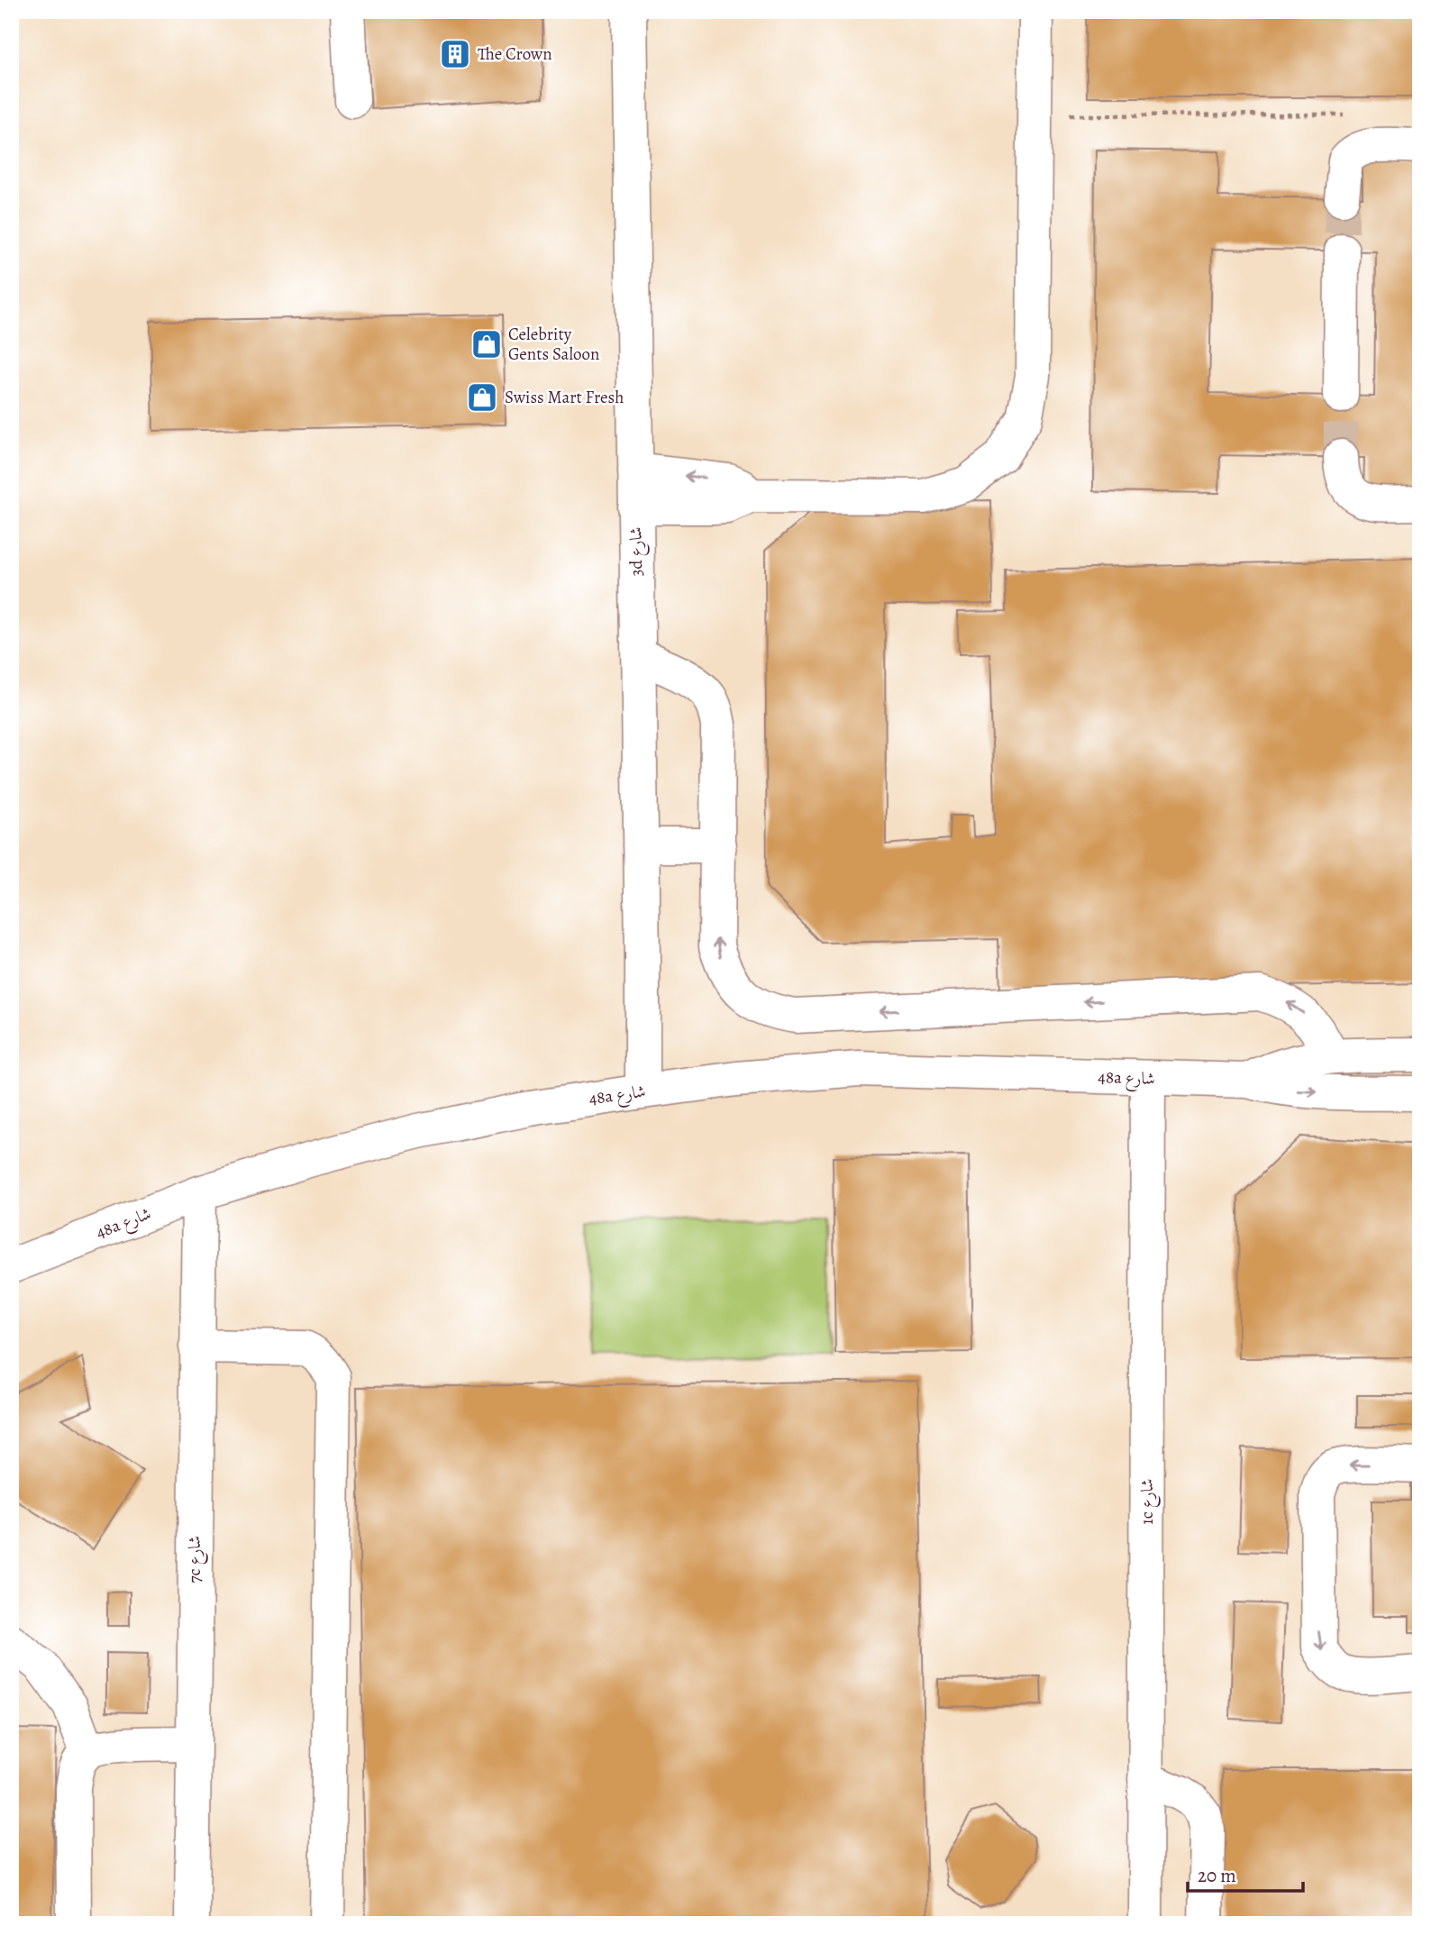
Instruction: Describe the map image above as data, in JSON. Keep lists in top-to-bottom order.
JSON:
{
  "streets": {
    "street": [
      "3d شارع",
      "48a شارع",
      "1c شارع",
      "7c شارع"
    ]
  },
  "crossings": [
    ["3d شارع", "48a شارع"],
    ["48a شارع", "1c شارع"],
    ["48a شارع", "7c شارع"]
  ],
  "places": {
    "building": ["The Crown"],
    "shop": ["Celebrity Gents Saloon", "Swiss Mart Fresh"]
  },
  "scale_bar": "20 m"
}
